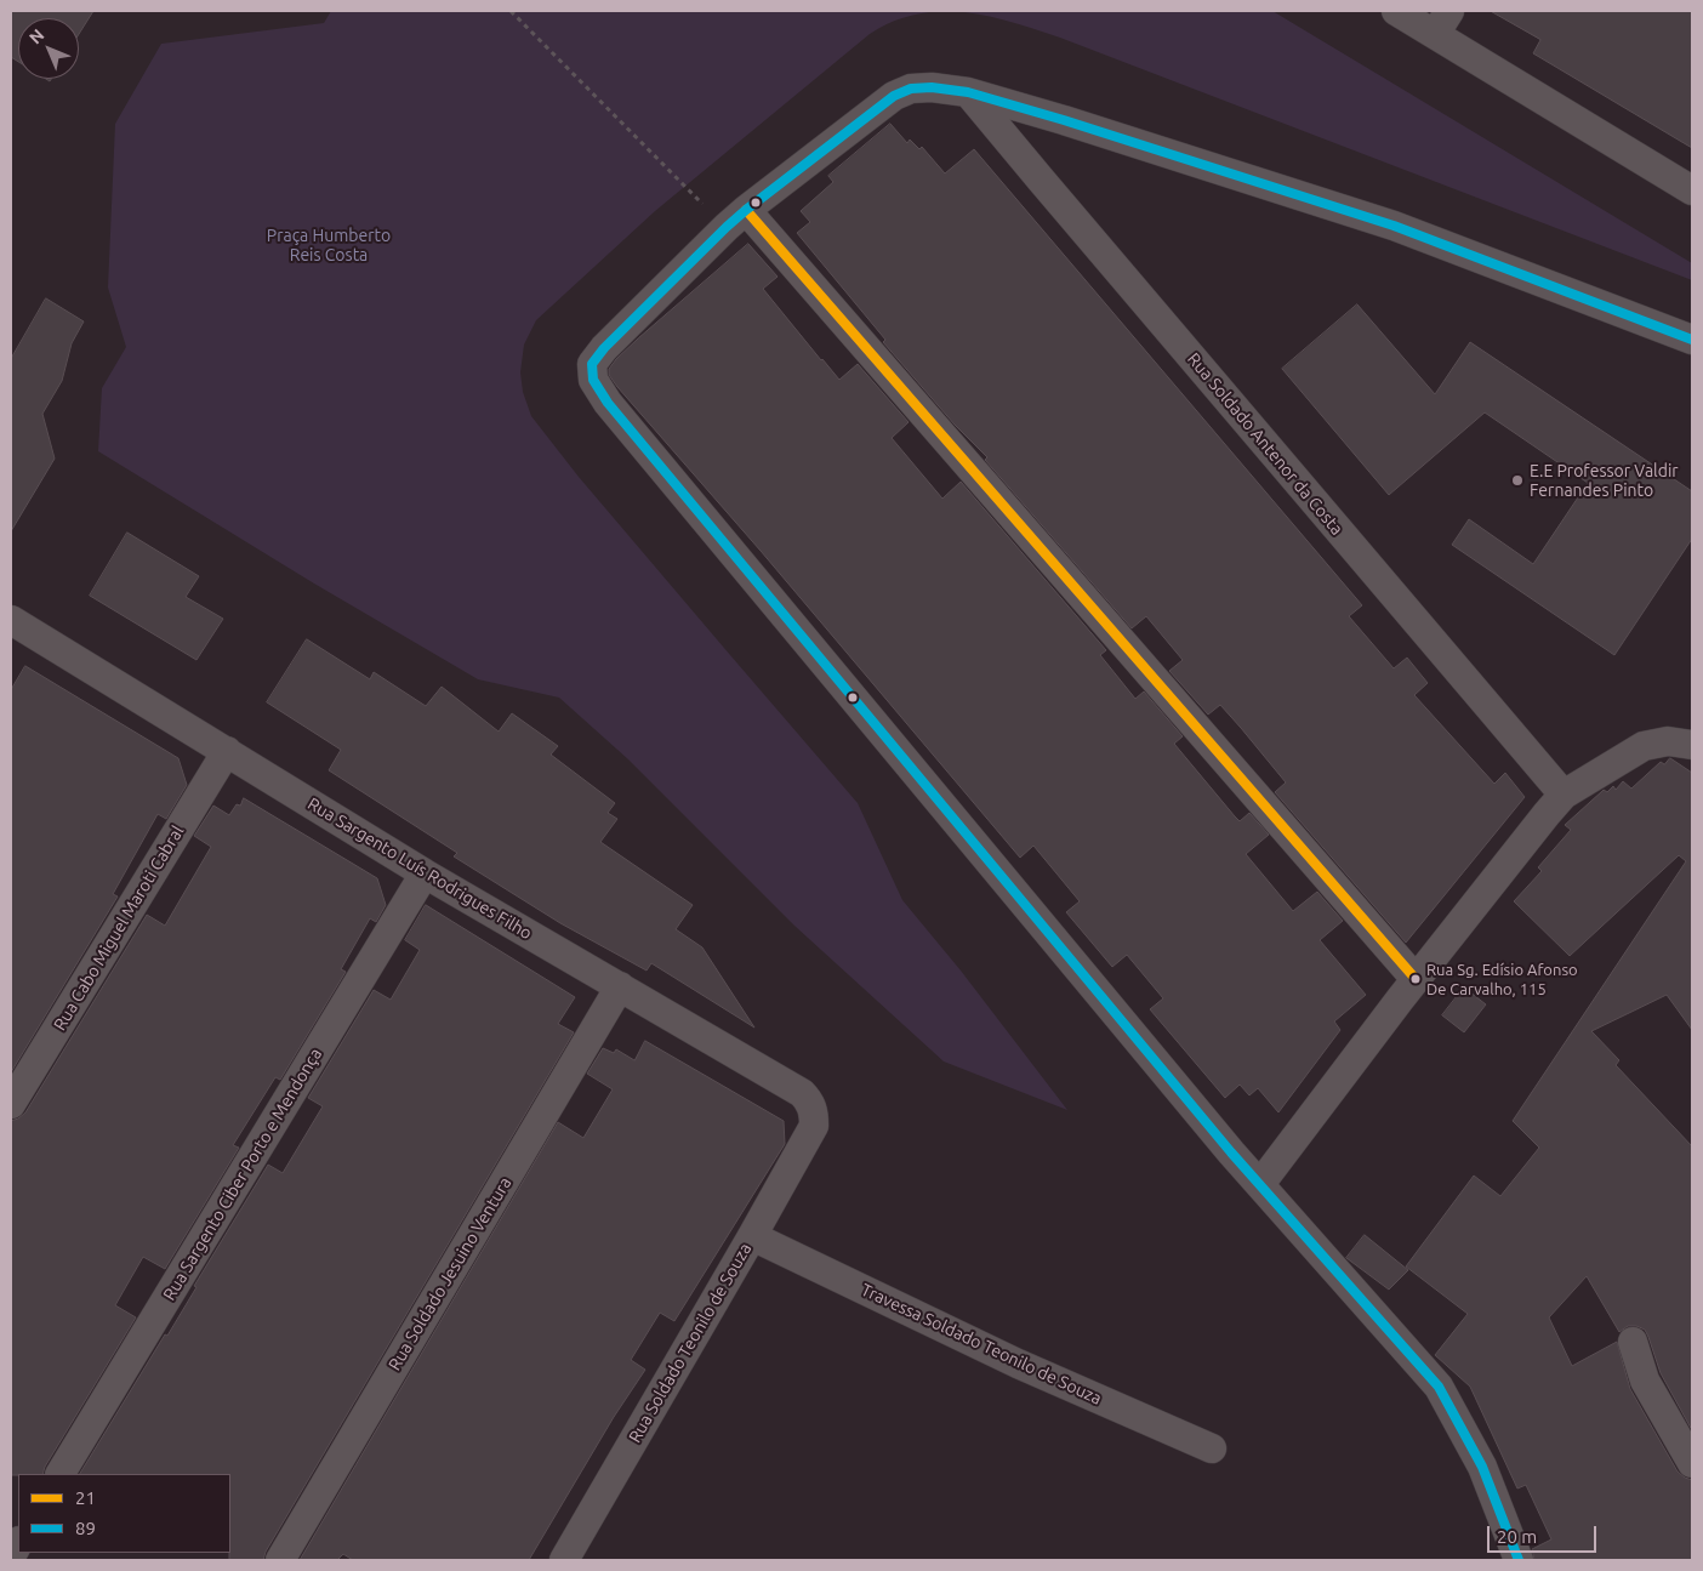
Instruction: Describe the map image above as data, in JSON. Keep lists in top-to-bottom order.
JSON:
{
  "streets": {
    "street": [
      "Rua Soldado Antenor da Costa",
      "Rua Sargento Luís Rodrigues Filho",
      "Rua Cabo Miguel Maroti Cabral",
      "Rua Sargento Ciber Porto e Mendonça",
      "Rua Soldado Jesuino Ventura",
      "Rua Soldado Teonilo de Souza",
      "Travessa Soldado Teonilo de Souza"
    ]
  },
  "crossings": [
    ["Rua Sargento Luís Rodrigues Filho", "Rua Cabo Miguel Maroti Cabral"],
    ["Rua Sargento Luís Rodrigues Filho", "Rua Sargento Ciber Porto e Mendonça"],
    ["Rua Sargento Luís Rodrigues Filho", "Rua Soldado Jesuino Ventura"],
    ["Rua Sargento Luís Rodrigues Filho", "Rua Soldado Teonilo de Souza"],
    ["Rua Soldado Teonilo de Souza", "Travessa Soldado Teonilo de Souza"]
  ],
  "parks": ["Praça Humberto Reis Costa"],
  "places": ["E.E Professor Valdir Fernandes Pinto", "Rua Sg. Edísio Afonso De Carvalho, 115"],
  "lines": ["transit line 89", "transit line 21"],
  "legend": ["21", "89"],
  "scale_bar": "20 m",
  "north": "top left"
}
